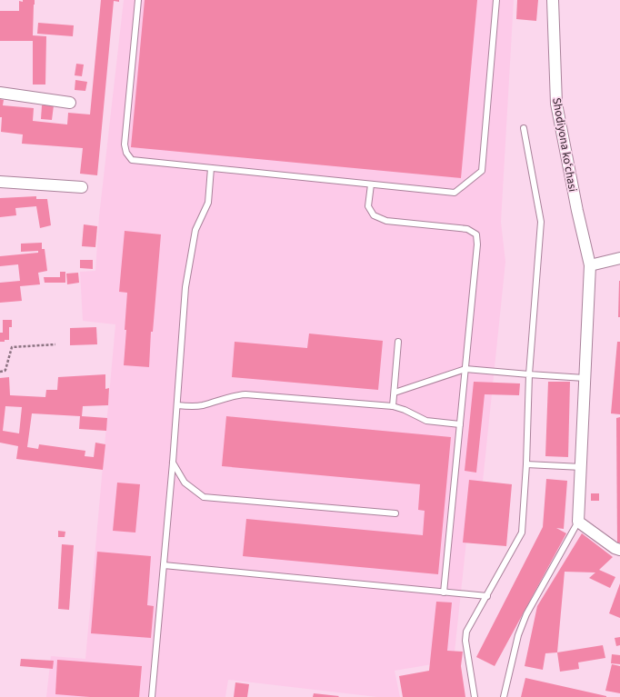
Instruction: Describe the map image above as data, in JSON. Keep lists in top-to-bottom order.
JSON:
{
  "streets": {
    "street": ["Shodiyona koʻchasi"]
  }
}
